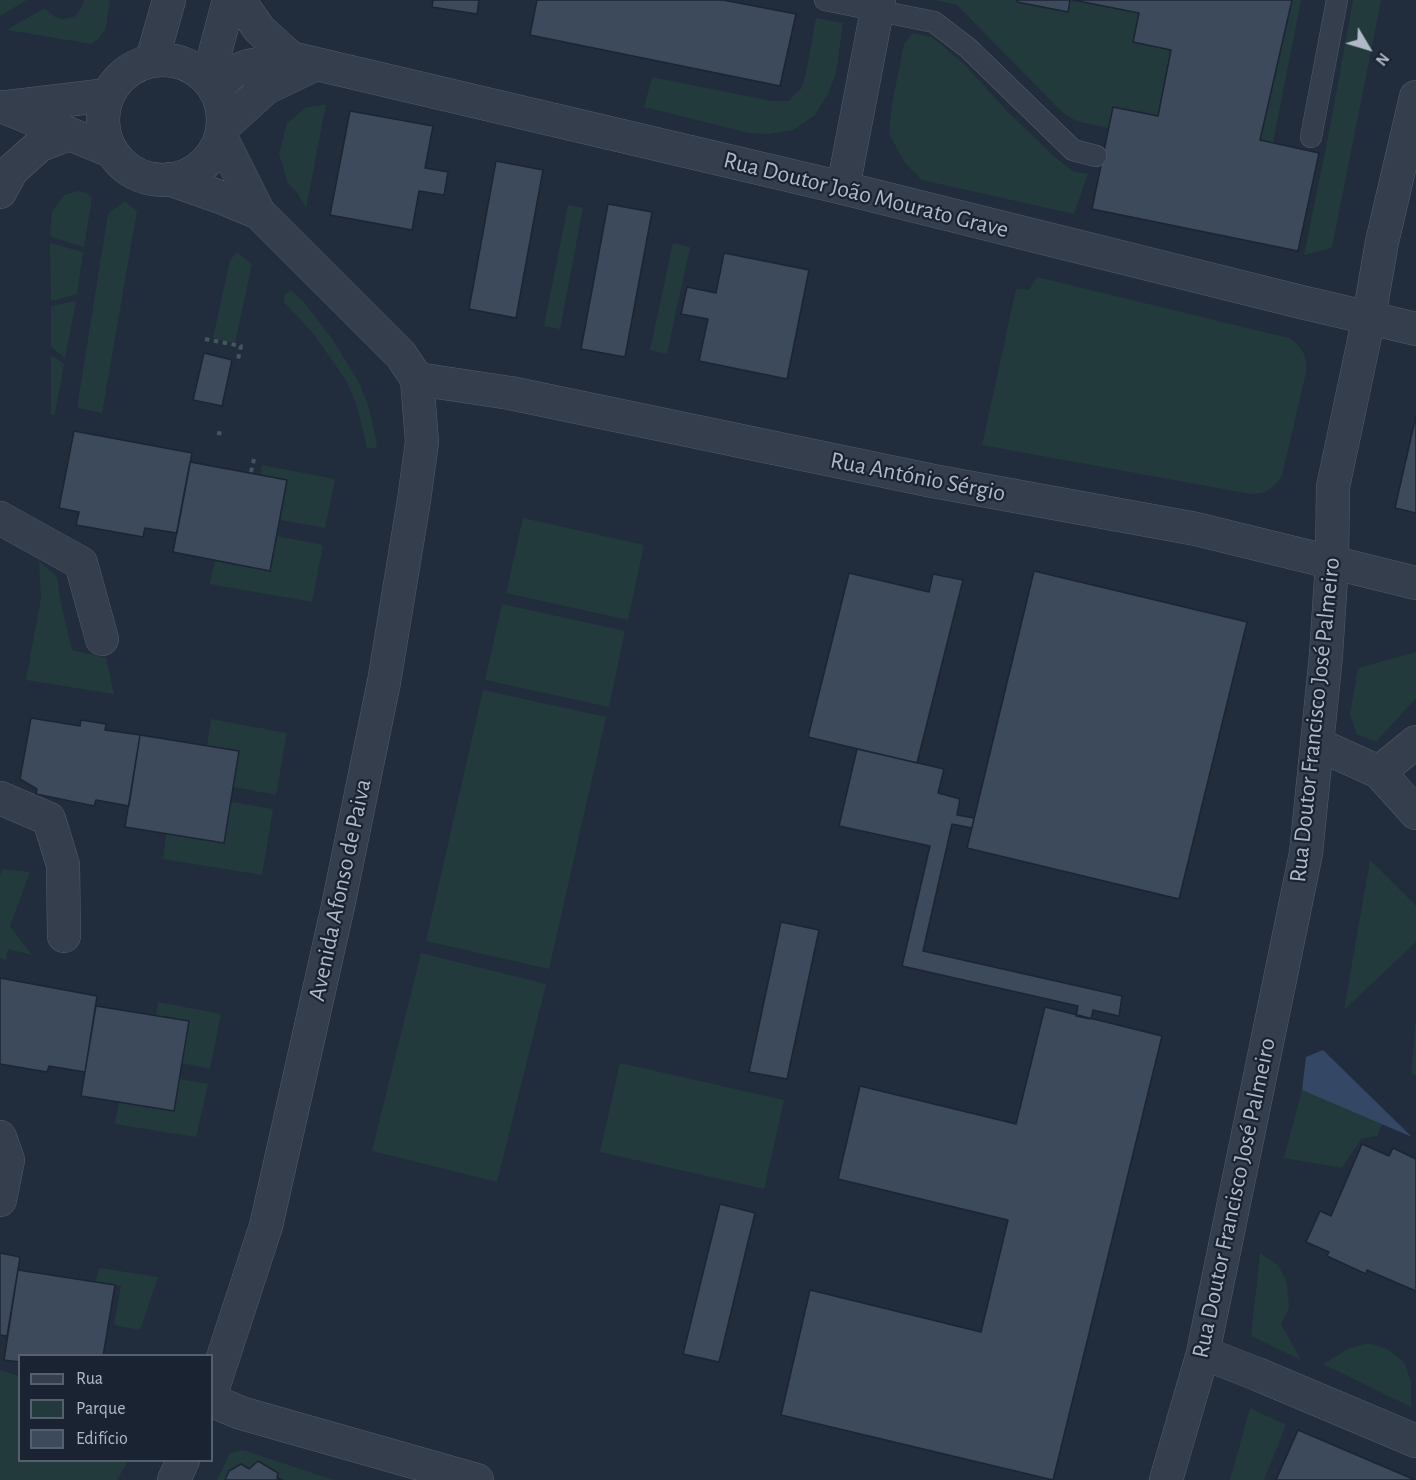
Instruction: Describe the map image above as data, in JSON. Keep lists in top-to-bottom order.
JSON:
{
  "streets": {
    "street": [
      "Rua Doutor João Mourato Grave",
      "Rua António Sérgio",
      "Rua Doutor Francisco José Palmeiro",
      "Avenida Afonso de Paiva"
    ]
  },
  "crossings": [
    ["Rua Doutor João Mourato Grave", "Rua Doutor Francisco José Palmeiro"],
    ["Rua António Sérgio", "Rua Doutor Francisco José Palmeiro"],
    ["Rua António Sérgio", "Avenida Afonso de Paiva"]
  ],
  "legend": ["Rua", "Parque", "Edifício"],
  "north": "bottom right"
}
